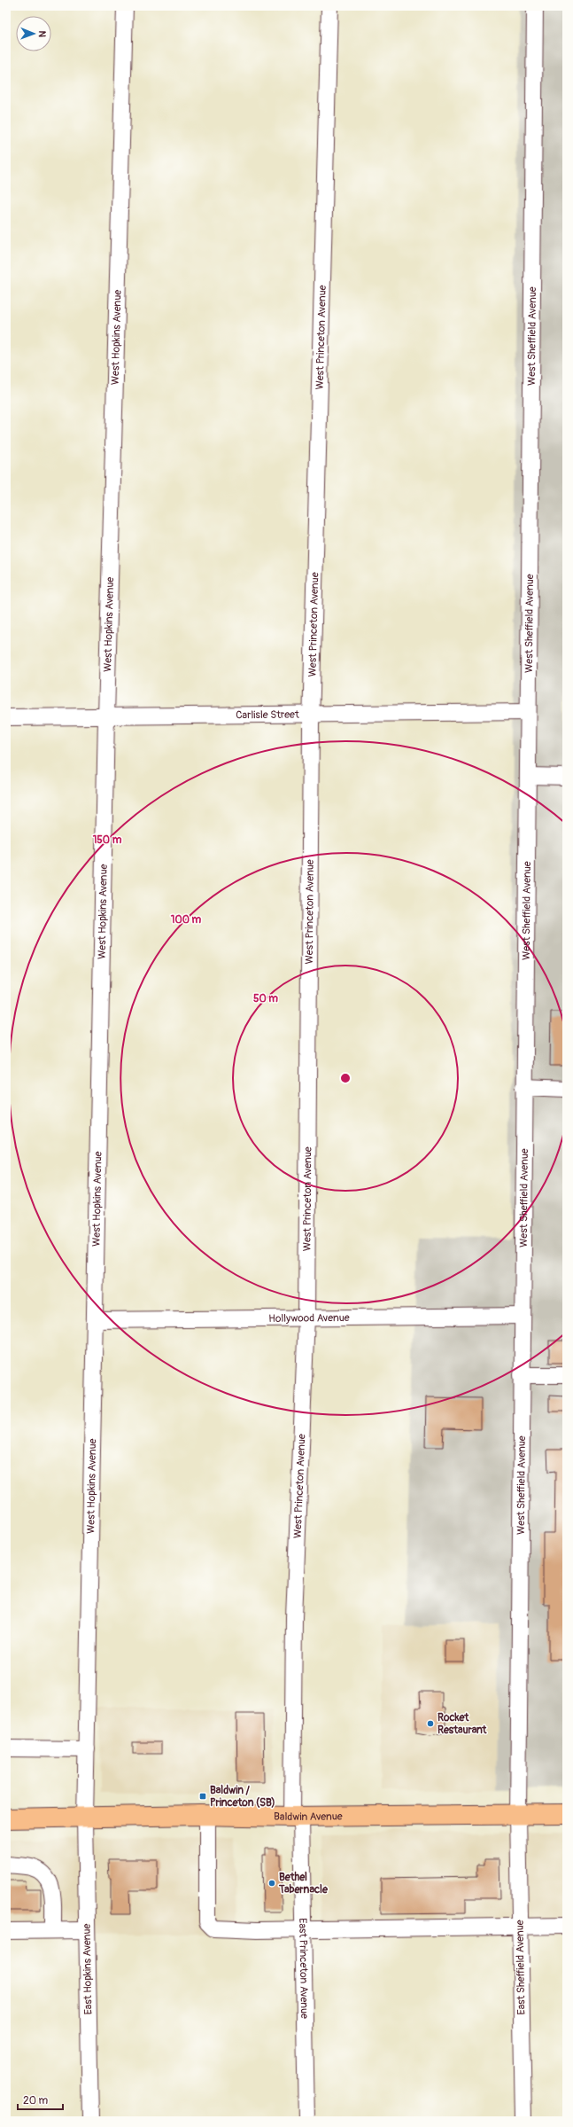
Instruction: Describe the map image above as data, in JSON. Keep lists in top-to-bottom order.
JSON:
{
  "streets": {
    "main road": ["Baldwin Avenue"],
    "street": [
      "West Sheffield Avenue",
      "West Princeton Avenue",
      "West Hopkins Avenue",
      "Carlisle Street",
      "Hollywood Avenue",
      "East Sheffield Avenue",
      "East Princeton Avenue",
      "East Hopkins Avenue"
    ]
  },
  "crossings": [
    ["West Sheffield Avenue", "Carlisle Street"],
    ["West Sheffield Avenue", "Hollywood Avenue"],
    ["West Sheffield Avenue", "Baldwin Avenue"],
    ["West Sheffield Avenue", "East Sheffield Avenue"],
    ["West Princeton Avenue", "Carlisle Street"],
    ["West Princeton Avenue", "Hollywood Avenue"],
    ["West Princeton Avenue", "Baldwin Avenue"],
    ["West Princeton Avenue", "East Princeton Avenue"],
    ["West Hopkins Avenue", "Carlisle Street"],
    ["West Hopkins Avenue", "Hollywood Avenue"],
    ["West Hopkins Avenue", "Baldwin Avenue"],
    ["West Hopkins Avenue", "East Hopkins Avenue"],
    ["Baldwin Avenue", "East Sheffield Avenue"],
    ["Baldwin Avenue", "East Princeton Avenue"],
    ["Baldwin Avenue", "East Hopkins Avenue"]
  ],
  "places": {
    "other": ["Rocket Restaurant", "Bethel Tabernacle"],
    "transit": ["Baldwin / Princeton (SB)"]
  },
  "scale_bar": "20 m",
  "north": "right",
  "rings": ["150 m", "100 m", "50 m"]
}
